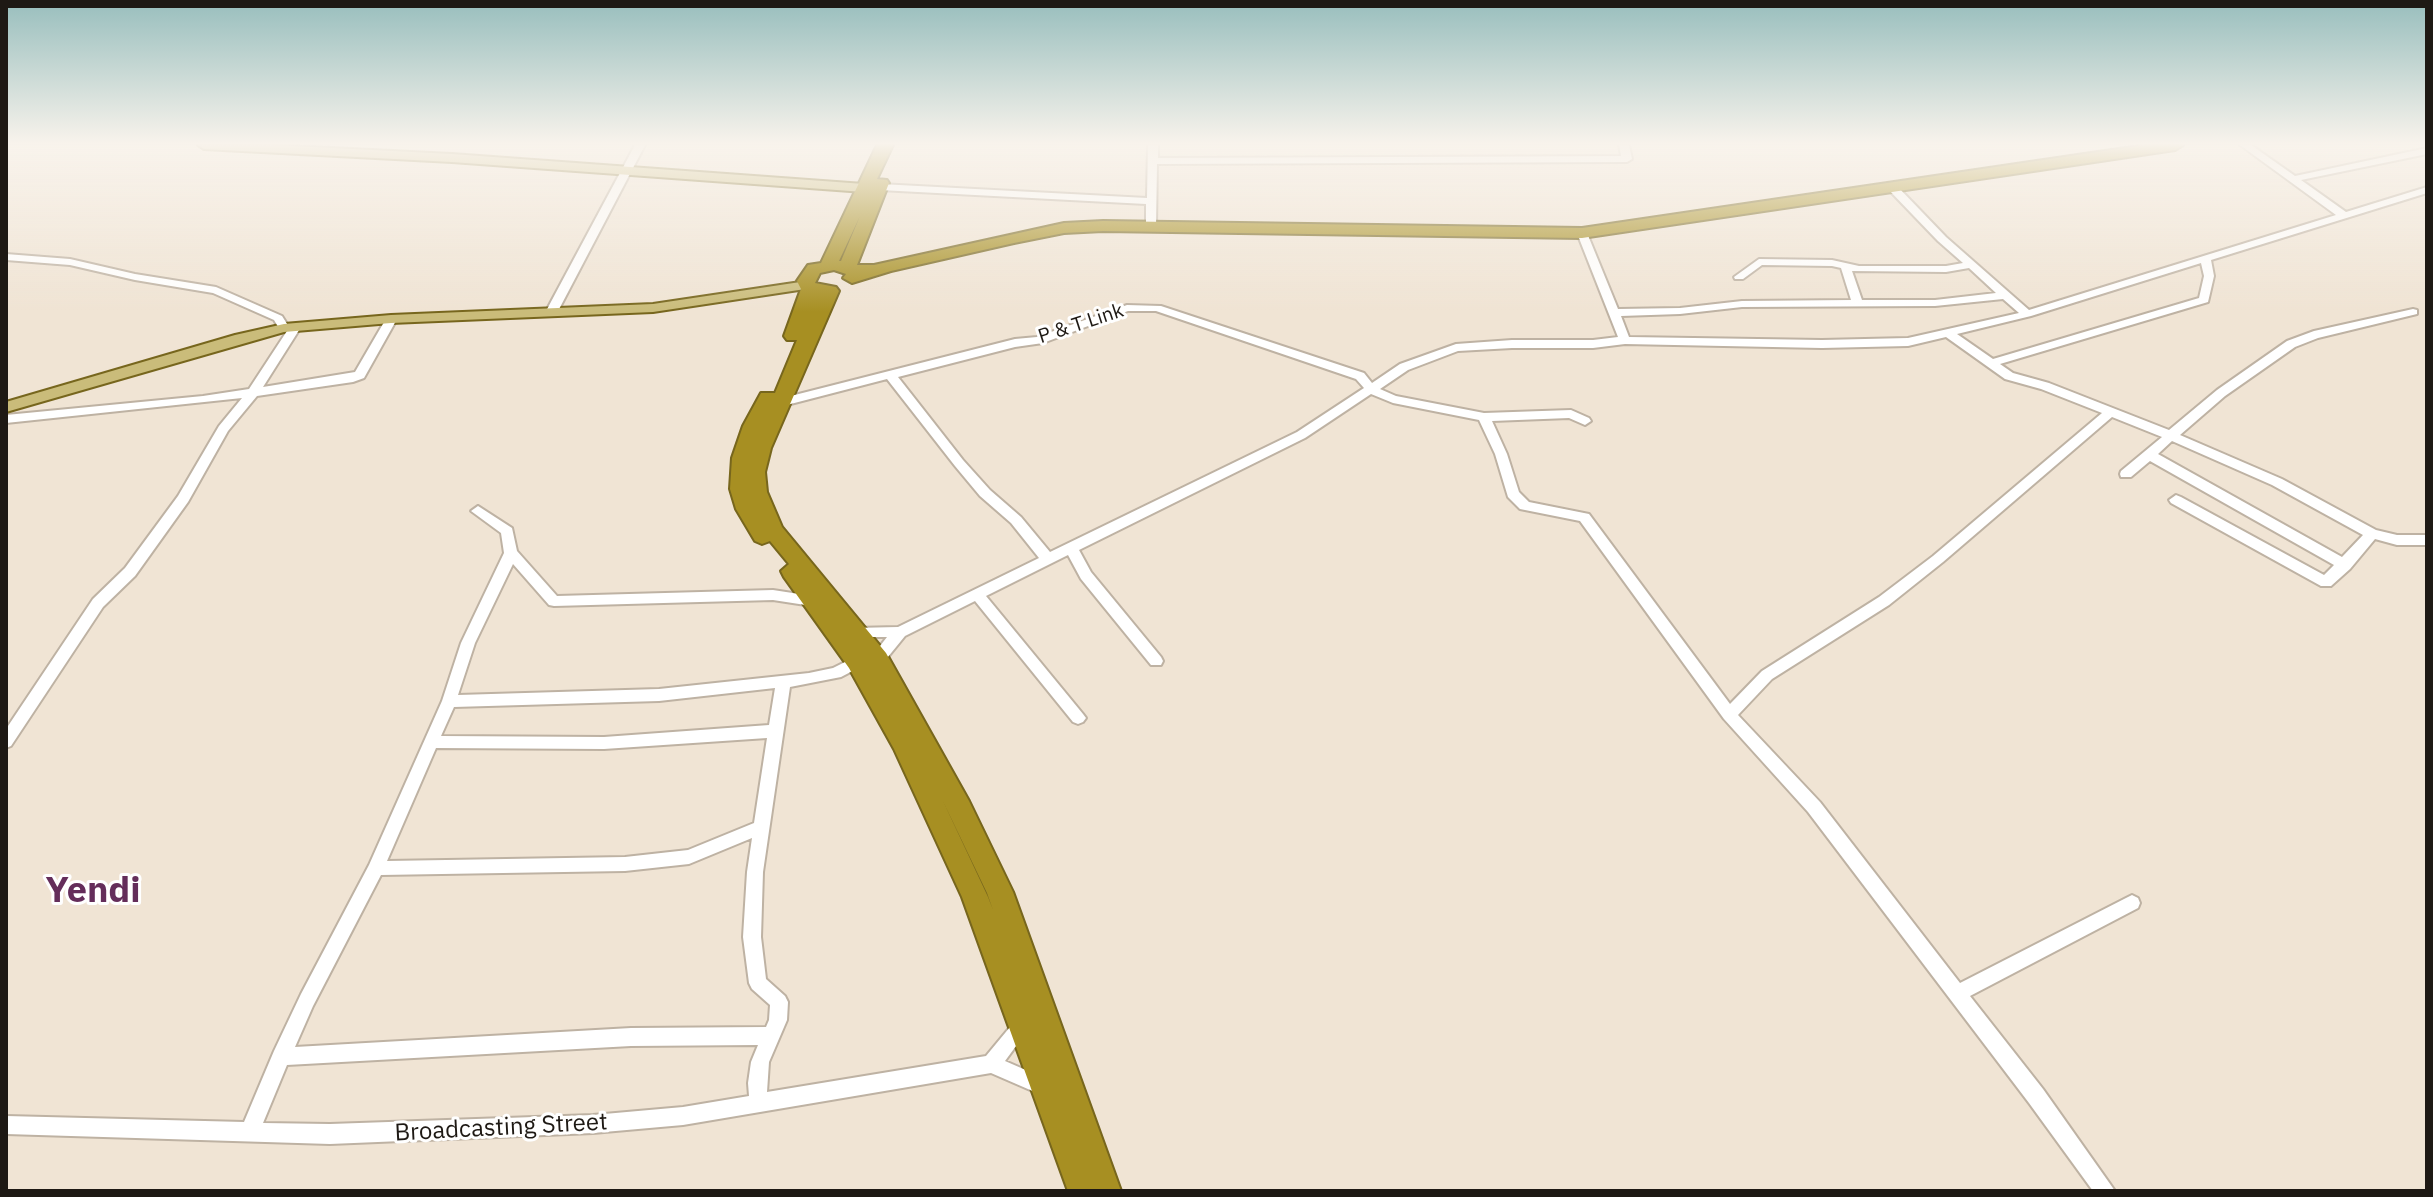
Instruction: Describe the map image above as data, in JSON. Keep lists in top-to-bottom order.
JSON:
{
  "streets": {
    "street": ["P & T Link", "Broadcasting Street"]
  },
  "districts": ["Yendi"]
}
